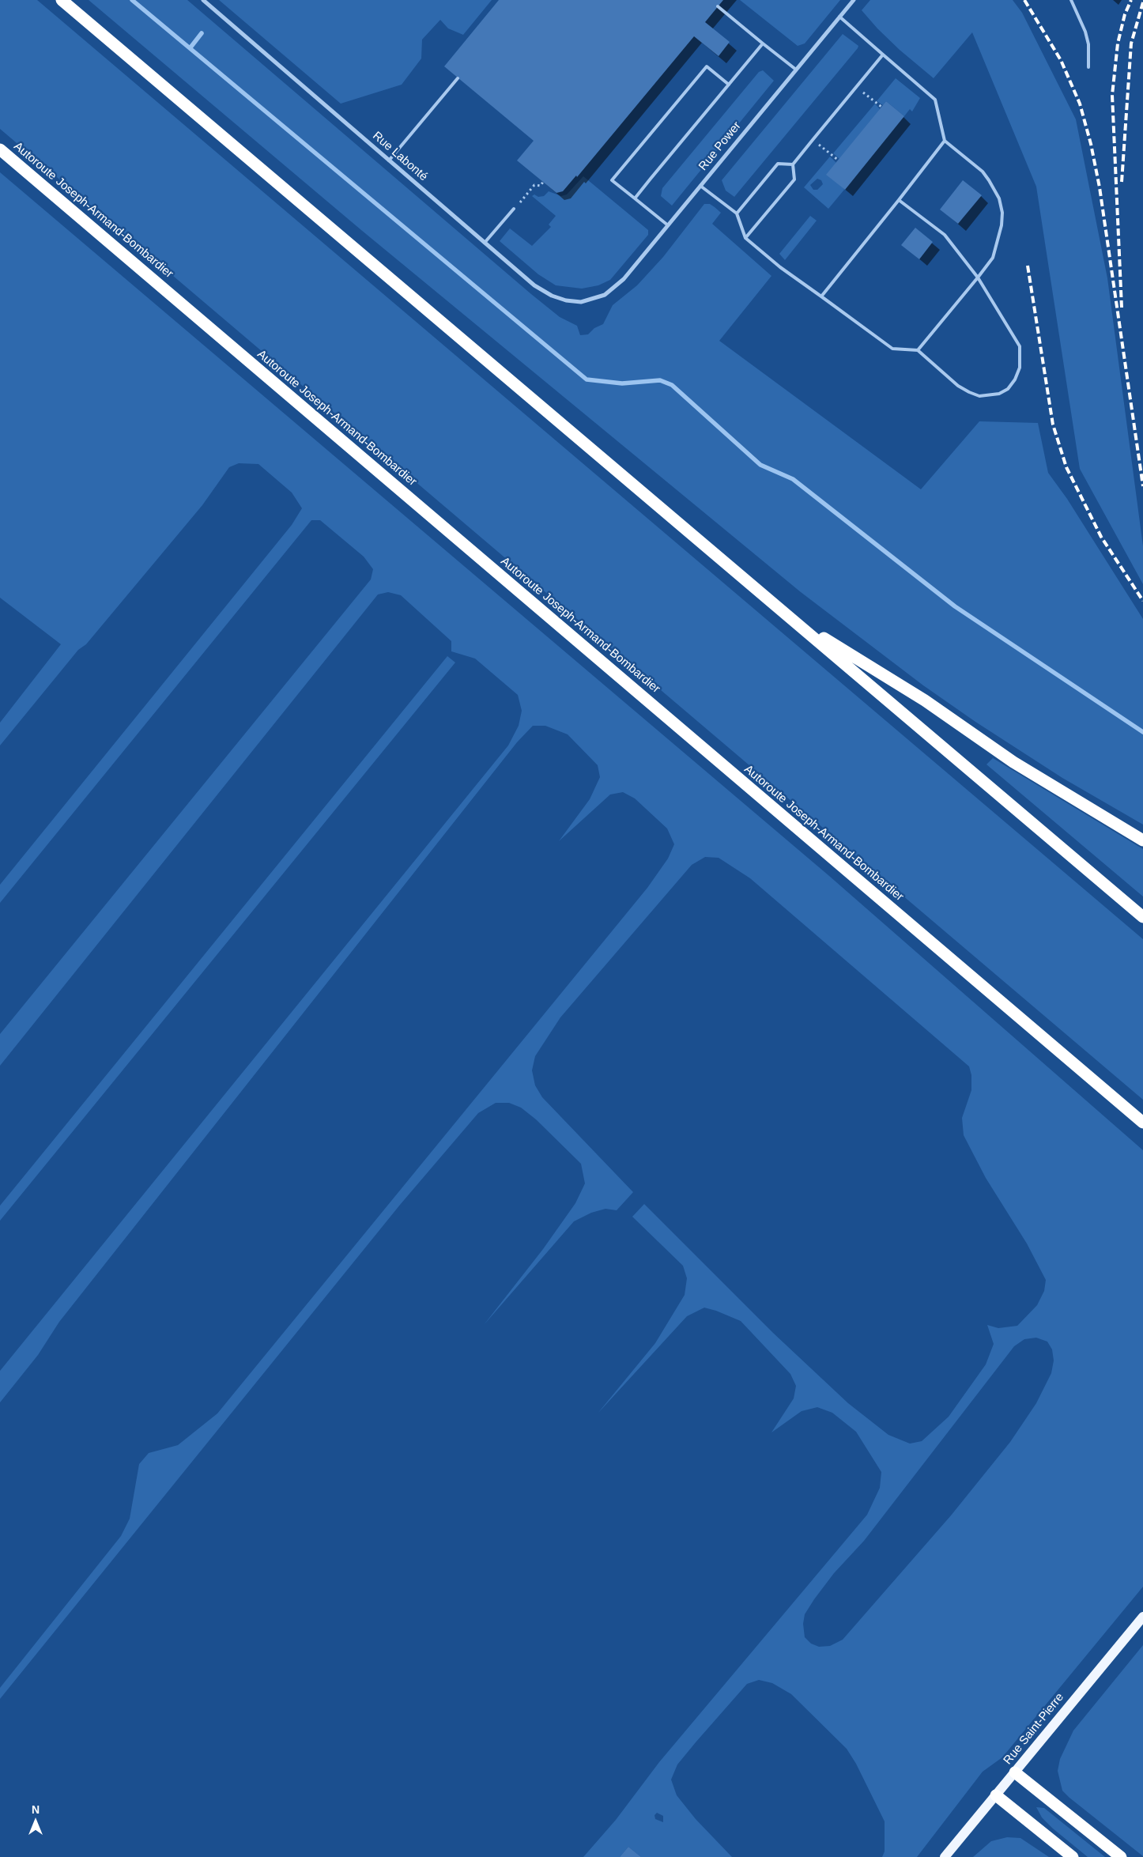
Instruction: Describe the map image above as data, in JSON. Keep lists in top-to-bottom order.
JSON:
{
  "streets": {
    "highway": ["Autoroute Joseph-Armand-Bombardier"],
    "main road": ["Rue Saint-Pierre"],
    "street": ["Rue Power", "Rue Labonté"]
  },
  "crossings": [
    ["Rue Power", "Rue Labonté"]
  ],
  "north": "top"
}
